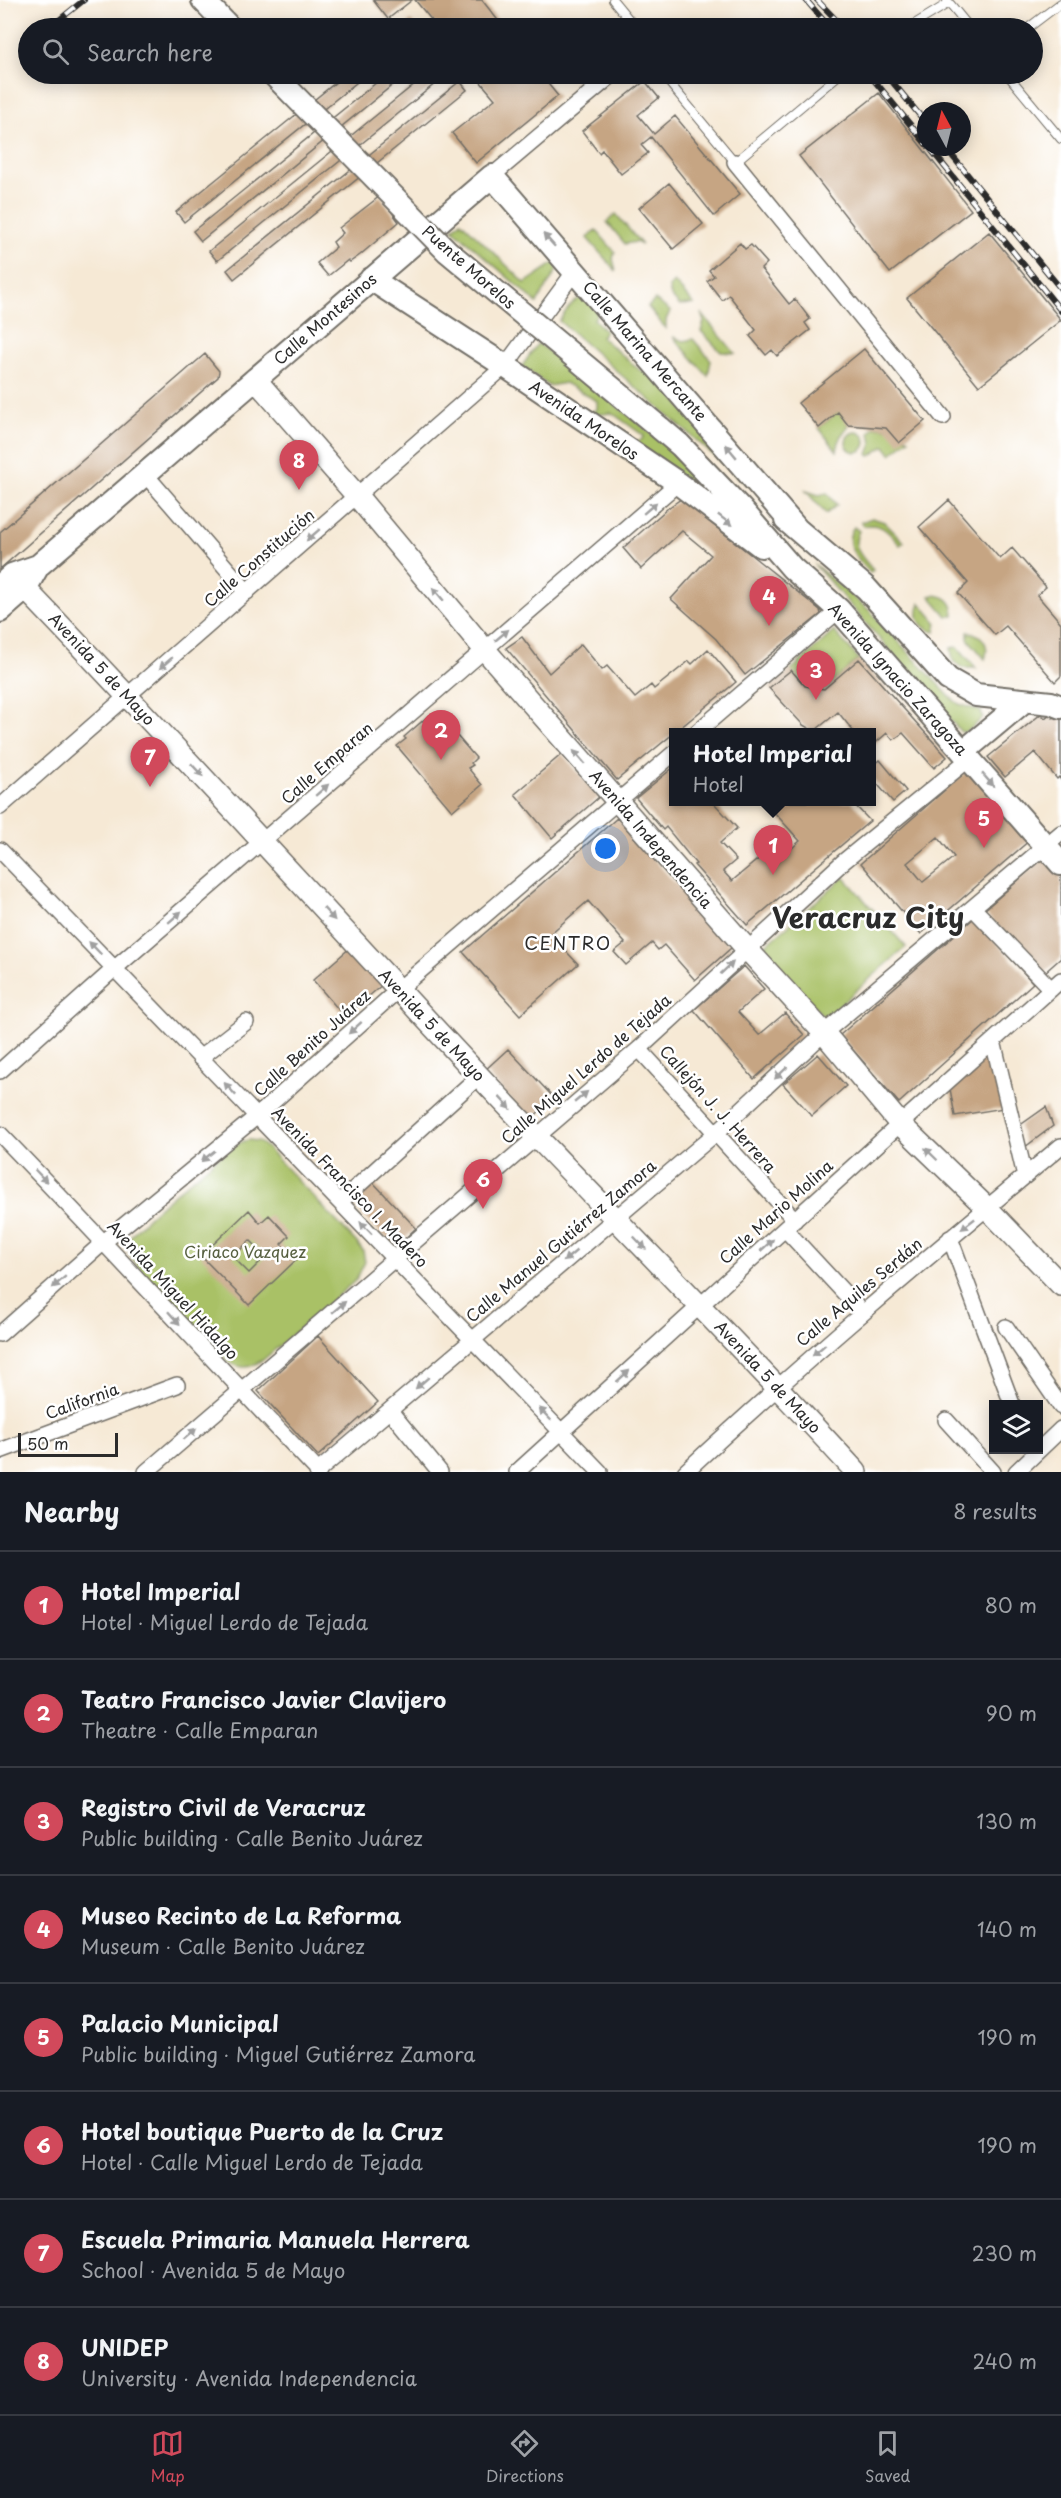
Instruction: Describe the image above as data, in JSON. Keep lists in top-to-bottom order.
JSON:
{
  "streets": {
    "main road": [
      "Puente Morelos",
      "Calle Montesinos",
      "Calle Marina Mercante",
      "Avenida Morelos",
      "Avenida Ignacio Zaragoza"
    ],
    "street": [
      "Calle Constitución",
      "Avenida 5 de Mayo",
      "Calle Emparan",
      "Avenida Independencia",
      "Calle Benito Juárez",
      "Calle Miguel Lerdo de Tejada",
      "Callejón J. J. Herrera",
      "Avenida Francisco I. Madero",
      "Calle Mario Molina",
      "Calle Manuel Gutiérrez Zamora",
      "Avenida Miguel Hidalgo",
      "Calle Aquiles Serdán",
      "California"
    ]
  },
  "crossings": [
    ["Puente Morelos", "Calle Marina Mercante"],
    ["Puente Morelos", "Avenida Ignacio Zaragoza"],
    ["Calle Montesinos", "Calle Marina Mercante"],
    ["Calle Montesinos", "Avenida Morelos"],
    ["Calle Montesinos", "Avenida 5 de Mayo"],
    ["Calle Montesinos", "Avenida Independencia"],
    ["Calle Marina Mercante", "Calle Constitución"],
    ["Calle Marina Mercante", "Avenida Ignacio Zaragoza"],
    ["Avenida Morelos", "Calle Constitución"],
    ["Avenida Morelos", "Avenida Ignacio Zaragoza"],
    ["Avenida Morelos", "Calle Emparan"],
    ["Calle Constitución", "Avenida 5 de Mayo"],
    ["Calle Constitución", "Avenida Independencia"],
    ["Avenida 5 de Mayo", "Calle Emparan"],
    ["Avenida 5 de Mayo", "Calle Benito Juárez"],
    ["Avenida 5 de Mayo", "Calle Miguel Lerdo de Tejada"],
    ["Avenida 5 de Mayo", "Calle Mario Molina"],
    ["Avenida 5 de Mayo", "Calle Manuel Gutiérrez Zamora"],
    ["Avenida 5 de Mayo", "Calle Aquiles Serdán"],
    ["Avenida Ignacio Zaragoza", "Calle Miguel Lerdo de Tejada"],
    ["Avenida Ignacio Zaragoza", "Calle Manuel Gutiérrez Zamora"],
    ["Calle Emparan", "Avenida Independencia"],
    ["Calle Emparan", "Avenida Francisco I. Madero"],
    ["Avenida Independencia", "Calle Benito Juárez"],
    ["Avenida Independencia", "Calle Miguel Lerdo de Tejada"],
    ["Avenida Independencia", "Calle Mario Molina"],
    ["Avenida Independencia", "Calle Manuel Gutiérrez Zamora"],
    ["Avenida Independencia", "Calle Aquiles Serdán"],
    ["Calle Benito Juárez", "Avenida Francisco I. Madero"],
    ["Calle Benito Juárez", "Avenida Miguel Hidalgo"],
    ["Calle Miguel Lerdo de Tejada", "Callejón J. J. Herrera"],
    ["Calle Miguel Lerdo de Tejada", "Avenida Francisco I. Madero"],
    ["Calle Miguel Lerdo de Tejada", "Avenida Miguel Hidalgo"],
    ["Callejón J. J. Herrera", "Calle Mario Molina"],
    ["Callejón J. J. Herrera", "Calle Manuel Gutiérrez Zamora"],
    ["Callejón J. J. Herrera", "Calle Aquiles Serdán"],
    ["Avenida Francisco I. Madero", "Calle Mario Molina"],
    ["Avenida Francisco I. Madero", "Calle Manuel Gutiérrez Zamora"],
    ["Calle Manuel Gutiérrez Zamora", "Avenida Miguel Hidalgo"]
  ],
  "one_way": [
    "Calle Constitución",
    "Avenida 5 de Mayo",
    "Calle Emparan",
    "Avenida Independencia",
    "Calle Miguel Lerdo de Tejada",
    "Avenida Francisco I. Madero",
    "Calle Mario Molina",
    "Calle Manuel Gutiérrez Zamora",
    "Avenida Miguel Hidalgo"
  ],
  "districts": ["Veracruz City", "CENTRO"],
  "parks": ["Ciriaco Vazquez"],
  "scale_bar": "50 m",
  "north": "top",
  "page": {
    "search": "Search here",
    "pins": [
      "8",
      "4",
      "3",
      "2",
      "7",
      "5",
      "1",
      "6"
    ],
    "popup": ["Hotel Imperial", "Hotel"],
    "scale": "50 m",
    "heading": ["Nearby", "8 results"],
    "list": [
      {
        "mark": "1",
        "name": "Hotel Imperial",
        "note": "Hotel · Miguel Lerdo de Tejada",
        "value": "80 m"
      },
      {
        "mark": "2",
        "name": "Teatro Francisco Javier Clavijero",
        "note": "Theatre · Calle Emparan",
        "value": "90 m"
      },
      {
        "mark": "3",
        "name": "Registro Civil de Veracruz",
        "note": "Public building · Calle Benito Juárez",
        "value": "130 m"
      },
      {
        "mark": "4",
        "name": "Museo Recinto de La Reforma",
        "note": "Museum · Calle Benito Juárez",
        "value": "140 m"
      },
      {
        "mark": "5",
        "name": "Palacio Municipal",
        "note": "Public building · Miguel Gutiérrez Zamora",
        "value": "190 m"
      },
      {
        "mark": "6",
        "name": "Hotel boutique Puerto de la Cruz",
        "note": "Hotel · Calle Miguel Lerdo de Tejada",
        "value": "190 m"
      },
      {
        "mark": "7",
        "name": "Escuela Primaria Manuela Herrera",
        "note": "School · Avenida 5 de Mayo",
        "value": "230 m"
      },
      {
        "mark": "8",
        "name": "UNIDEP",
        "note": "University · Avenida Independencia",
        "value": "240 m"
      }
    ],
    "nav": ["Map", "Directions", "Saved"]
  }
}
